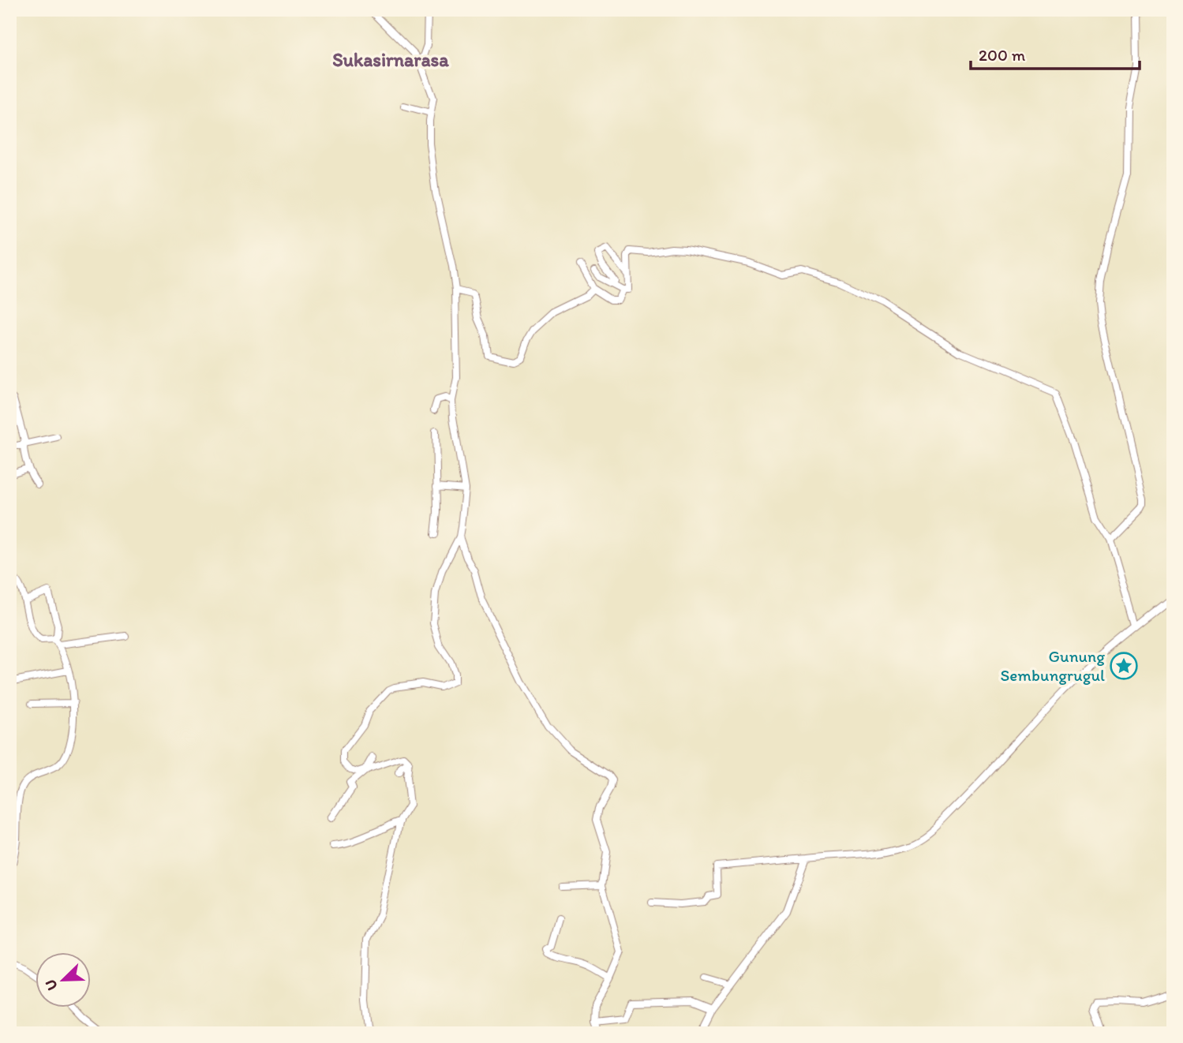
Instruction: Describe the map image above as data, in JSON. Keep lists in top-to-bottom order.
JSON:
{
  "districts": ["Sukasirnarasa"],
  "places": {
    "place": ["Gunung Sembungrugul"]
  },
  "scale_bar": "200 m",
  "north": "bottom left"
}
